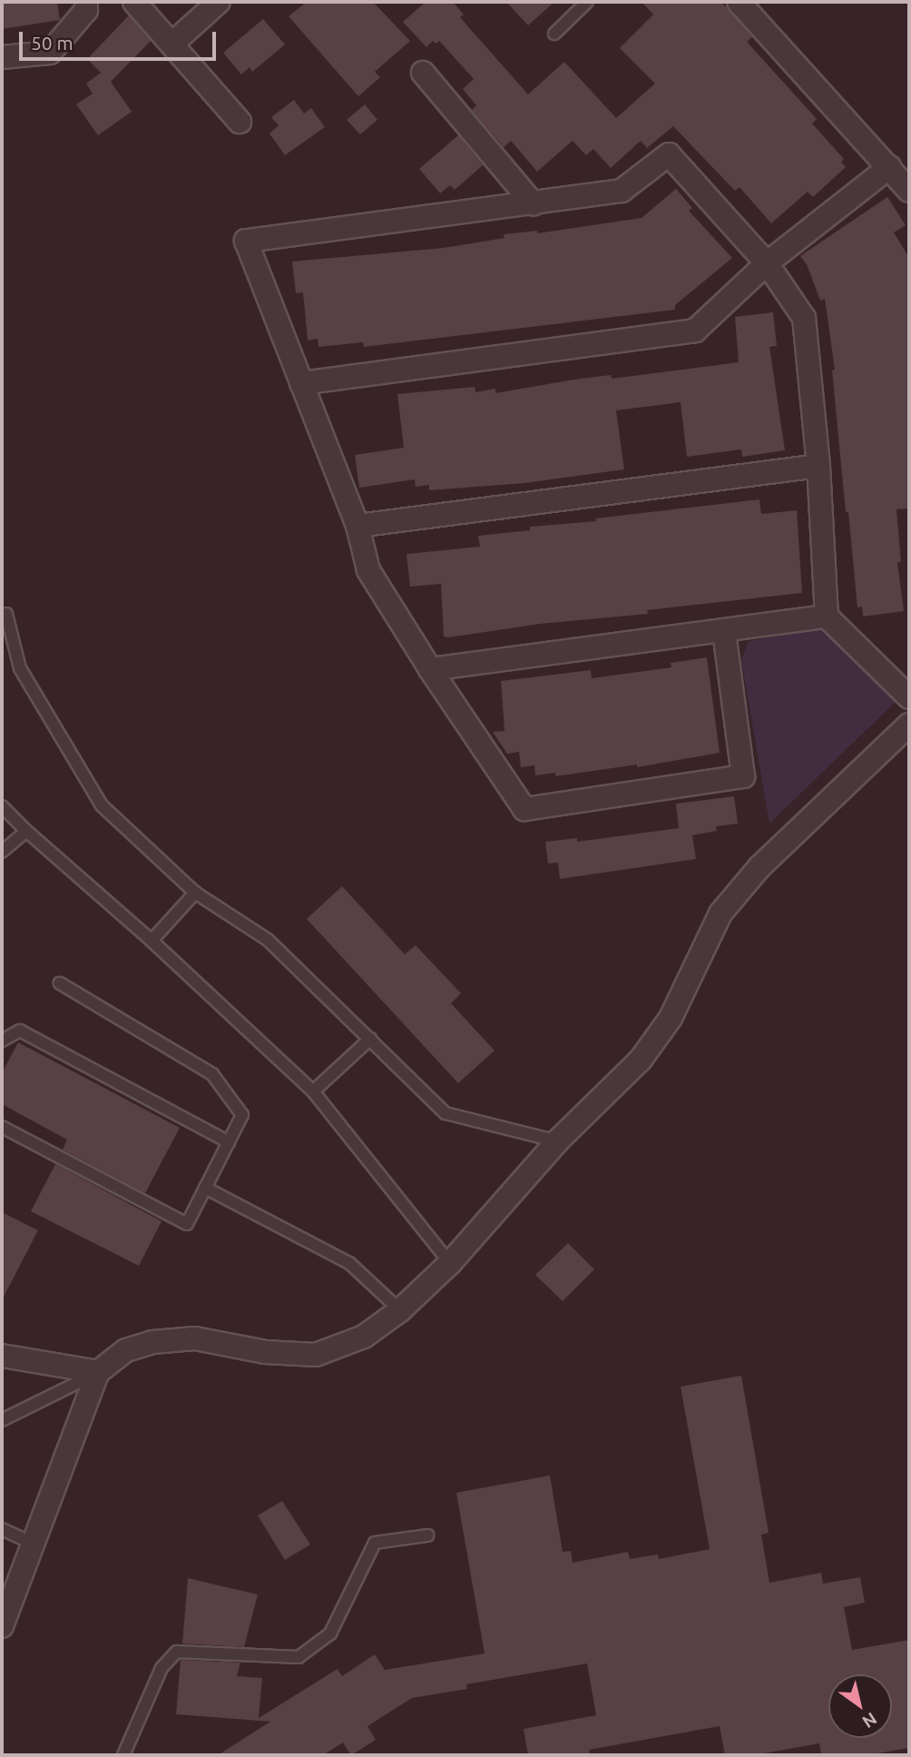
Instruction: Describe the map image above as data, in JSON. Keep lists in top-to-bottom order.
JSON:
{
  "scale_bar": "50 m",
  "north": "bottom right"
}
